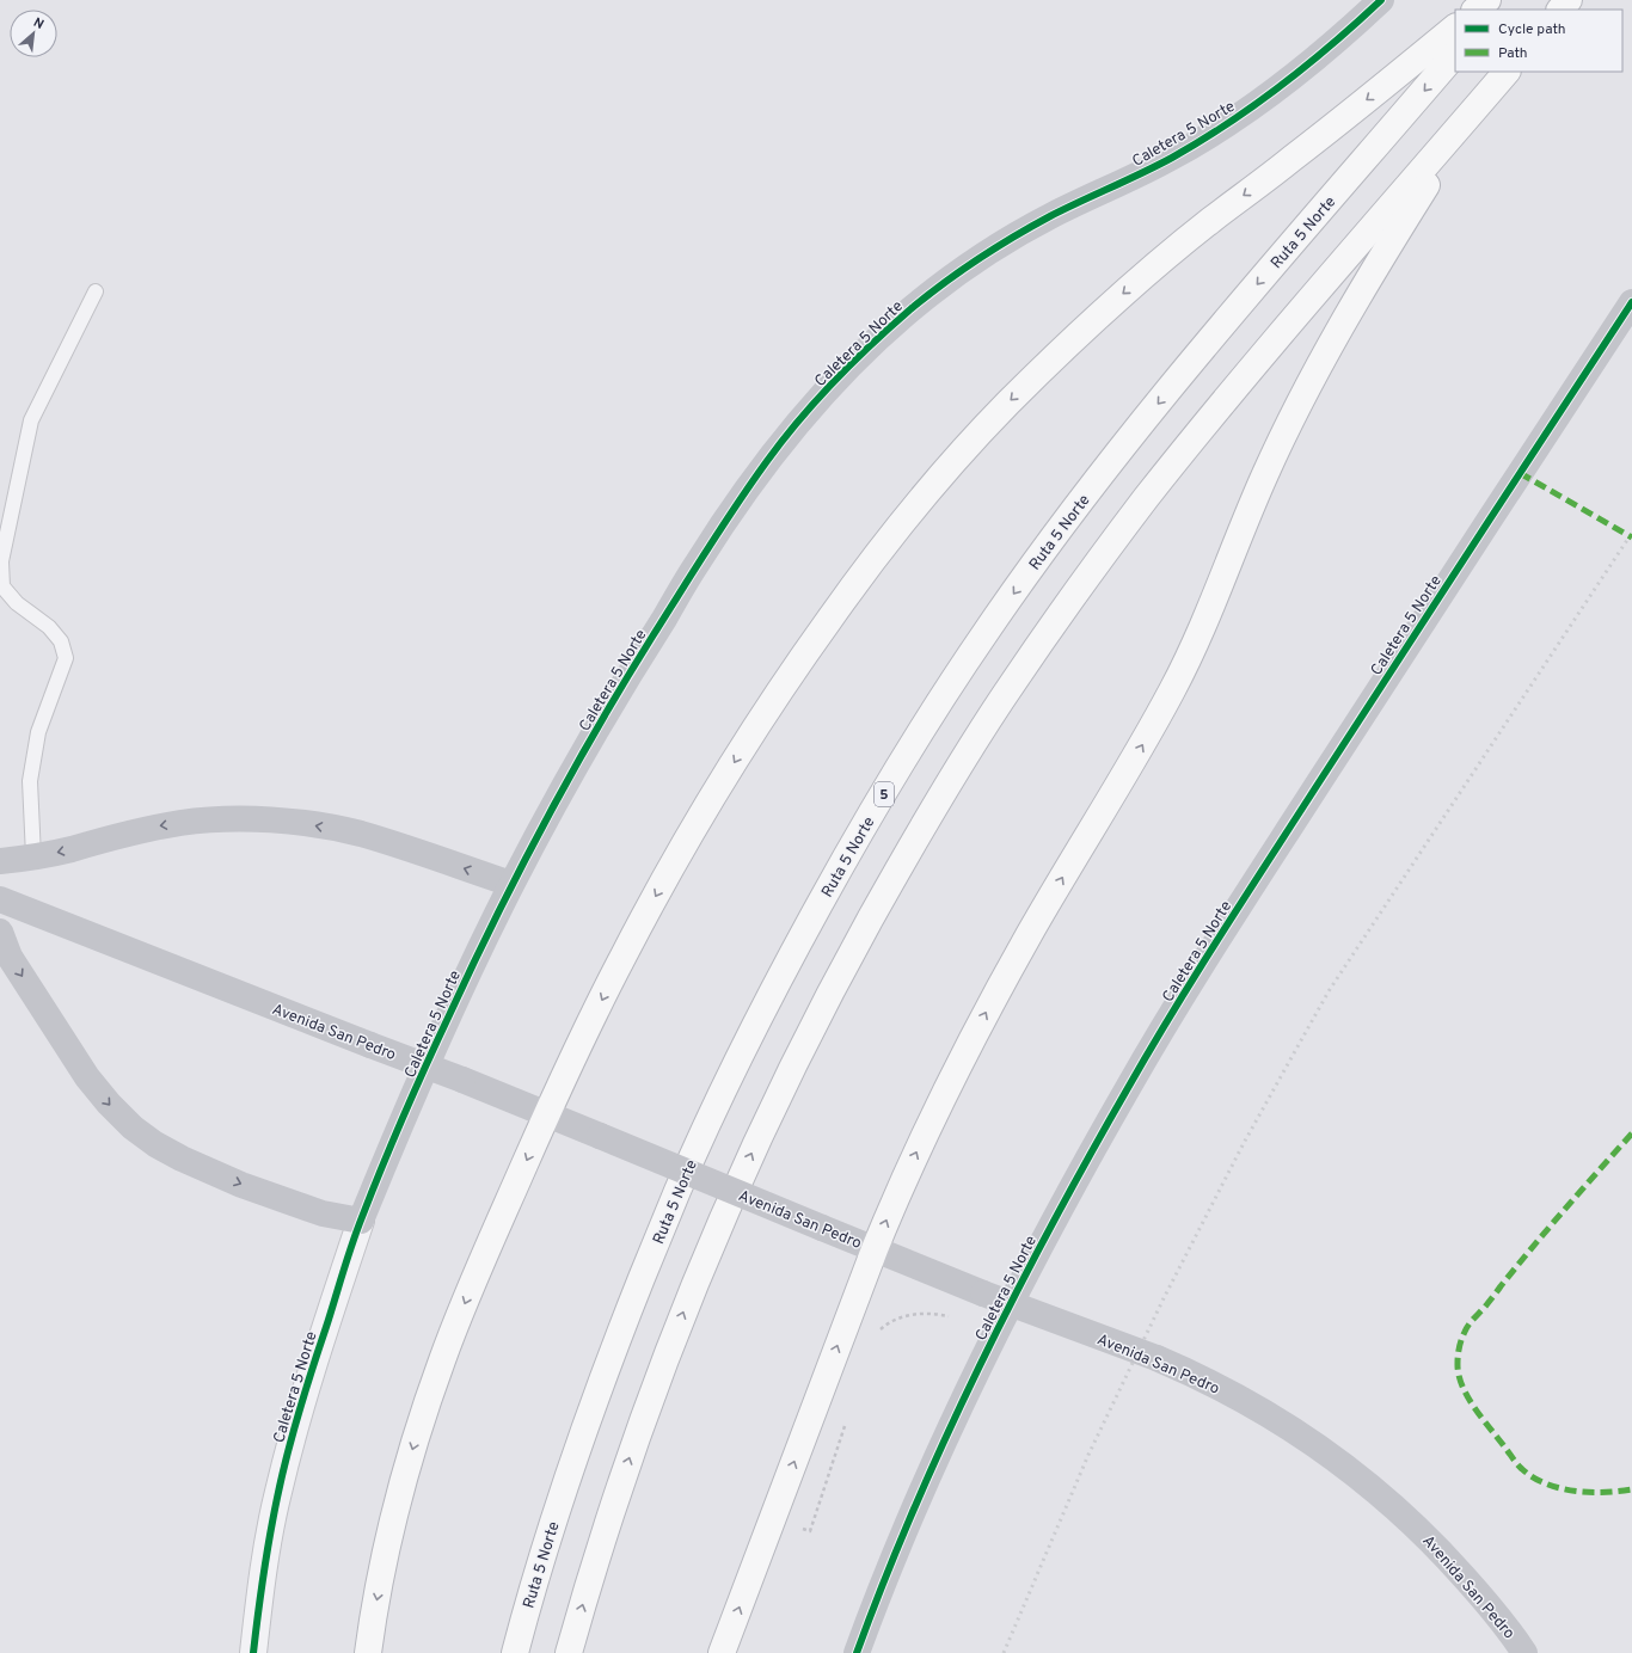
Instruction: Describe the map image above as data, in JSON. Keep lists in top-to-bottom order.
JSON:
{
  "streets": {
    "highway": ["Ruta 5 Norte", "5"],
    "street": ["Caletera 5 Norte", "Avenida San Pedro"]
  },
  "legend": ["Cycle path", "Path"],
  "north": "top right"
}
